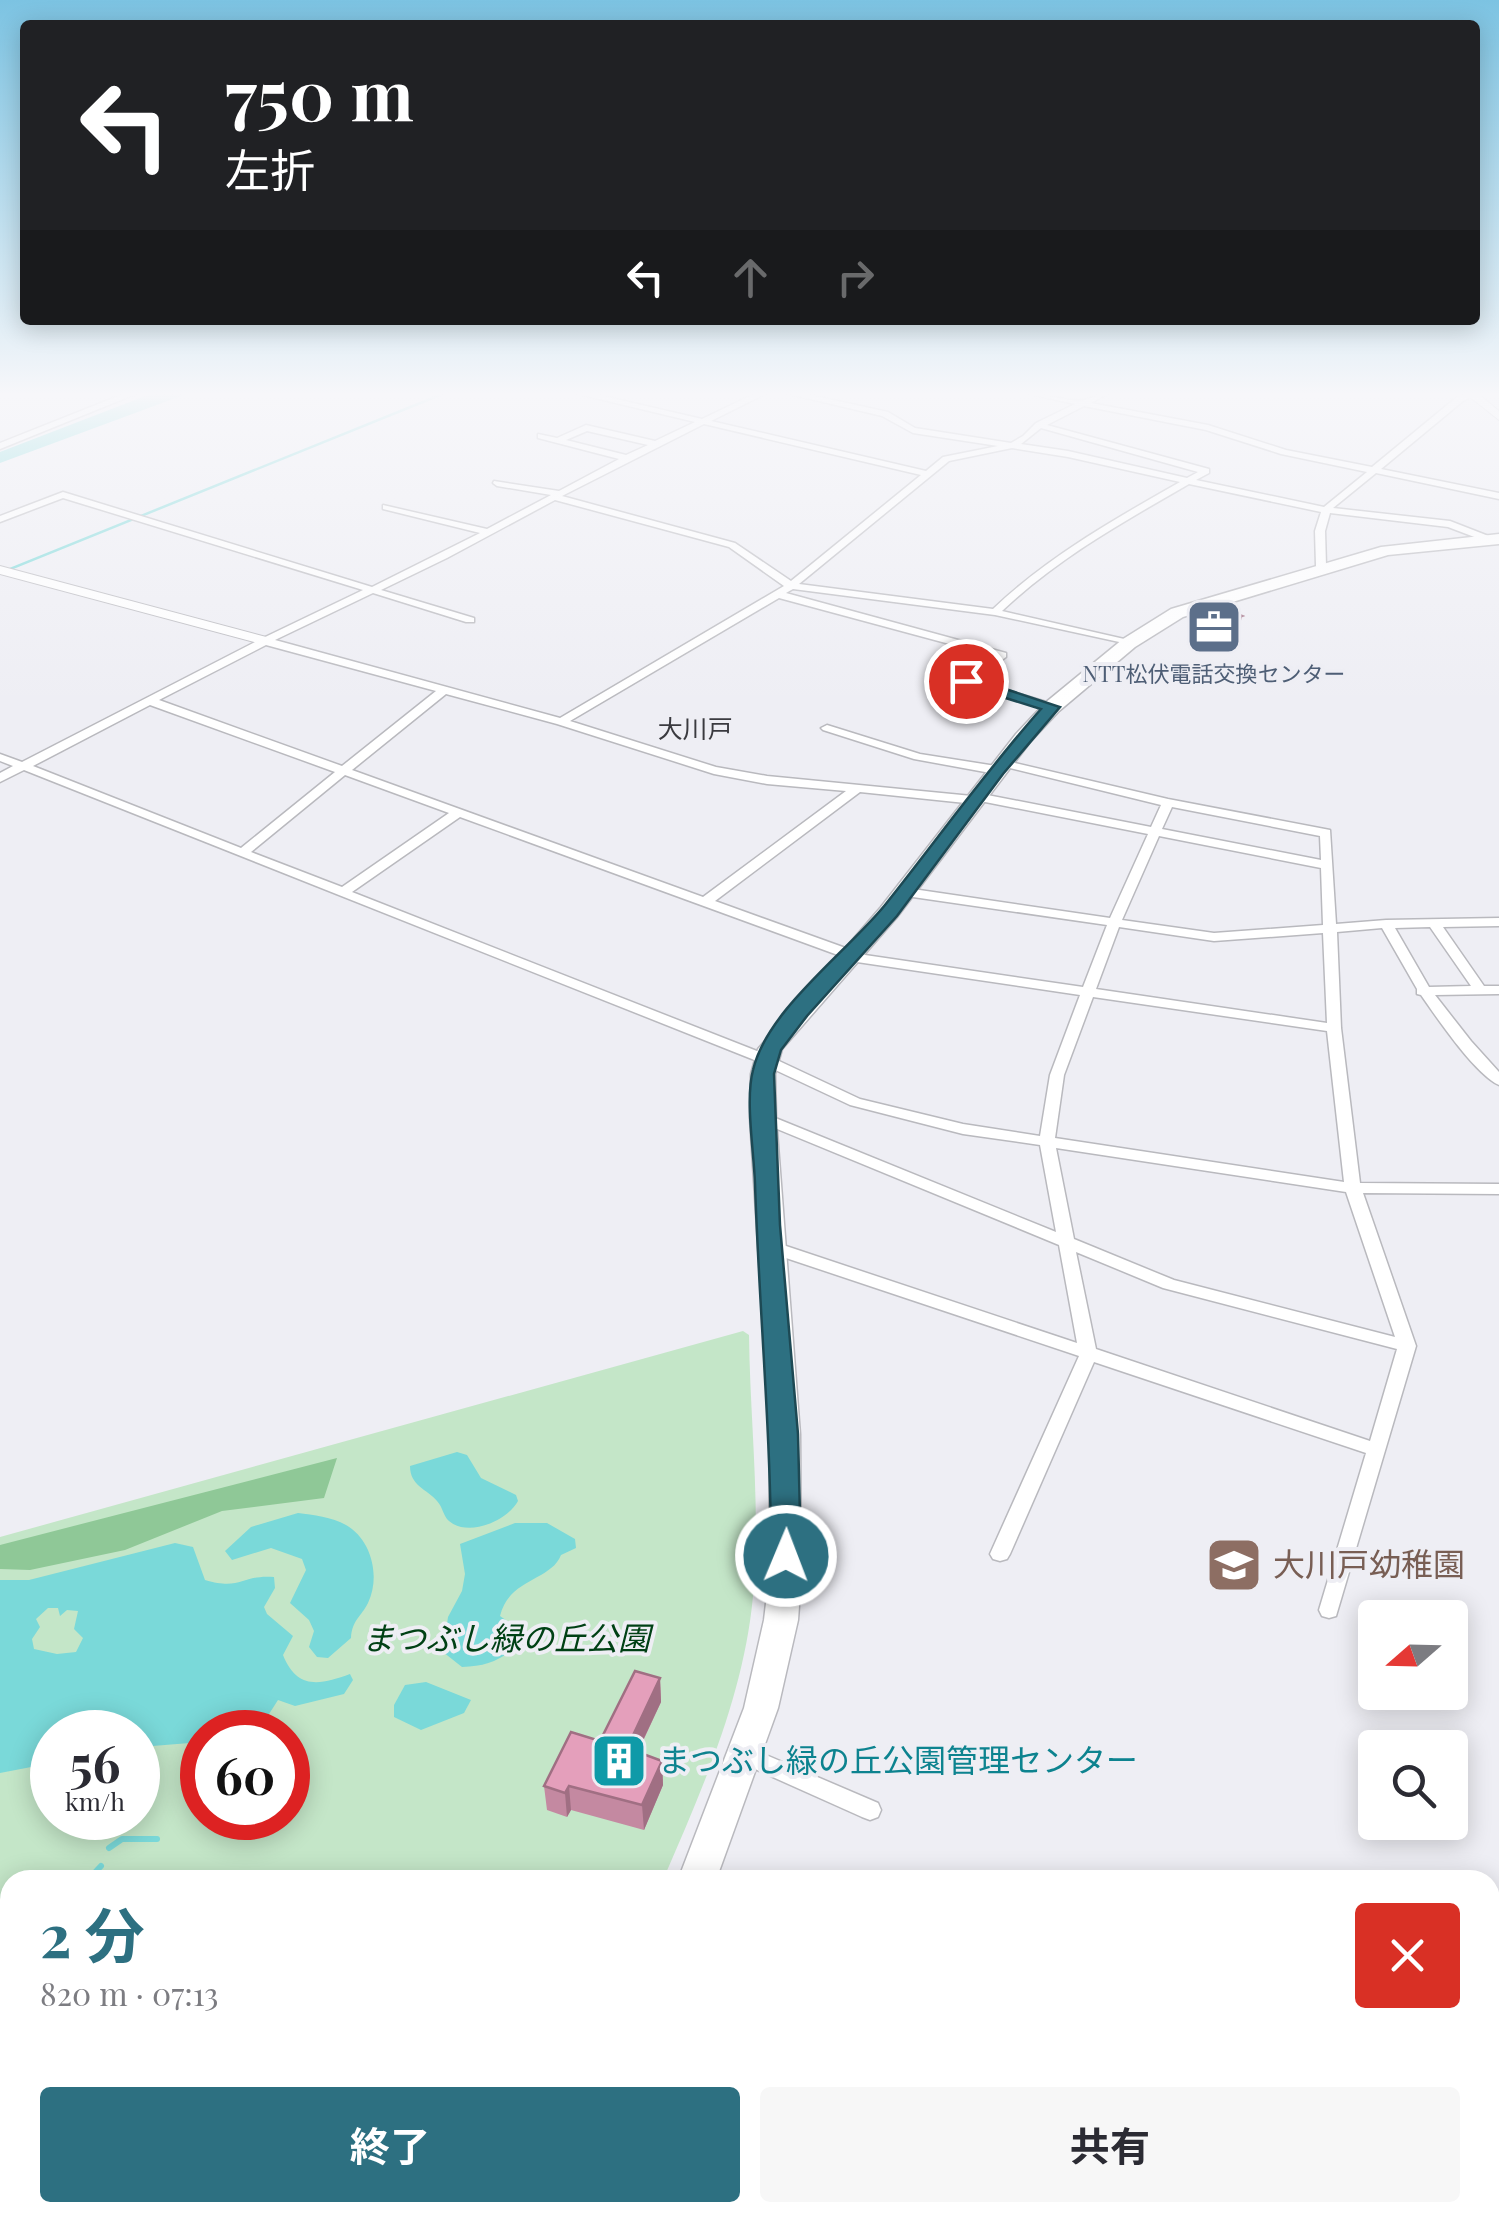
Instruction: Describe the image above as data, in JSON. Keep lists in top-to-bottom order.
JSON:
{
  "districts": ["大川戸"],
  "parks": ["まつぶし緑の丘公園"],
  "places": {
    "office": ["NTT松伏電話交換センター"],
    "school or university": ["大川戸幼稚園"],
    "building": ["まつぶし緑の丘公園管理センター"]
  },
  "north": "left",
  "page": {
    "turn": ["750 m", "左折"],
    "speed": "56 km/h",
    "limit": "60",
    "heading": ["2 分", "820 m · 07:13"],
    "buttons": ["終了", "共有"]
  }
}
